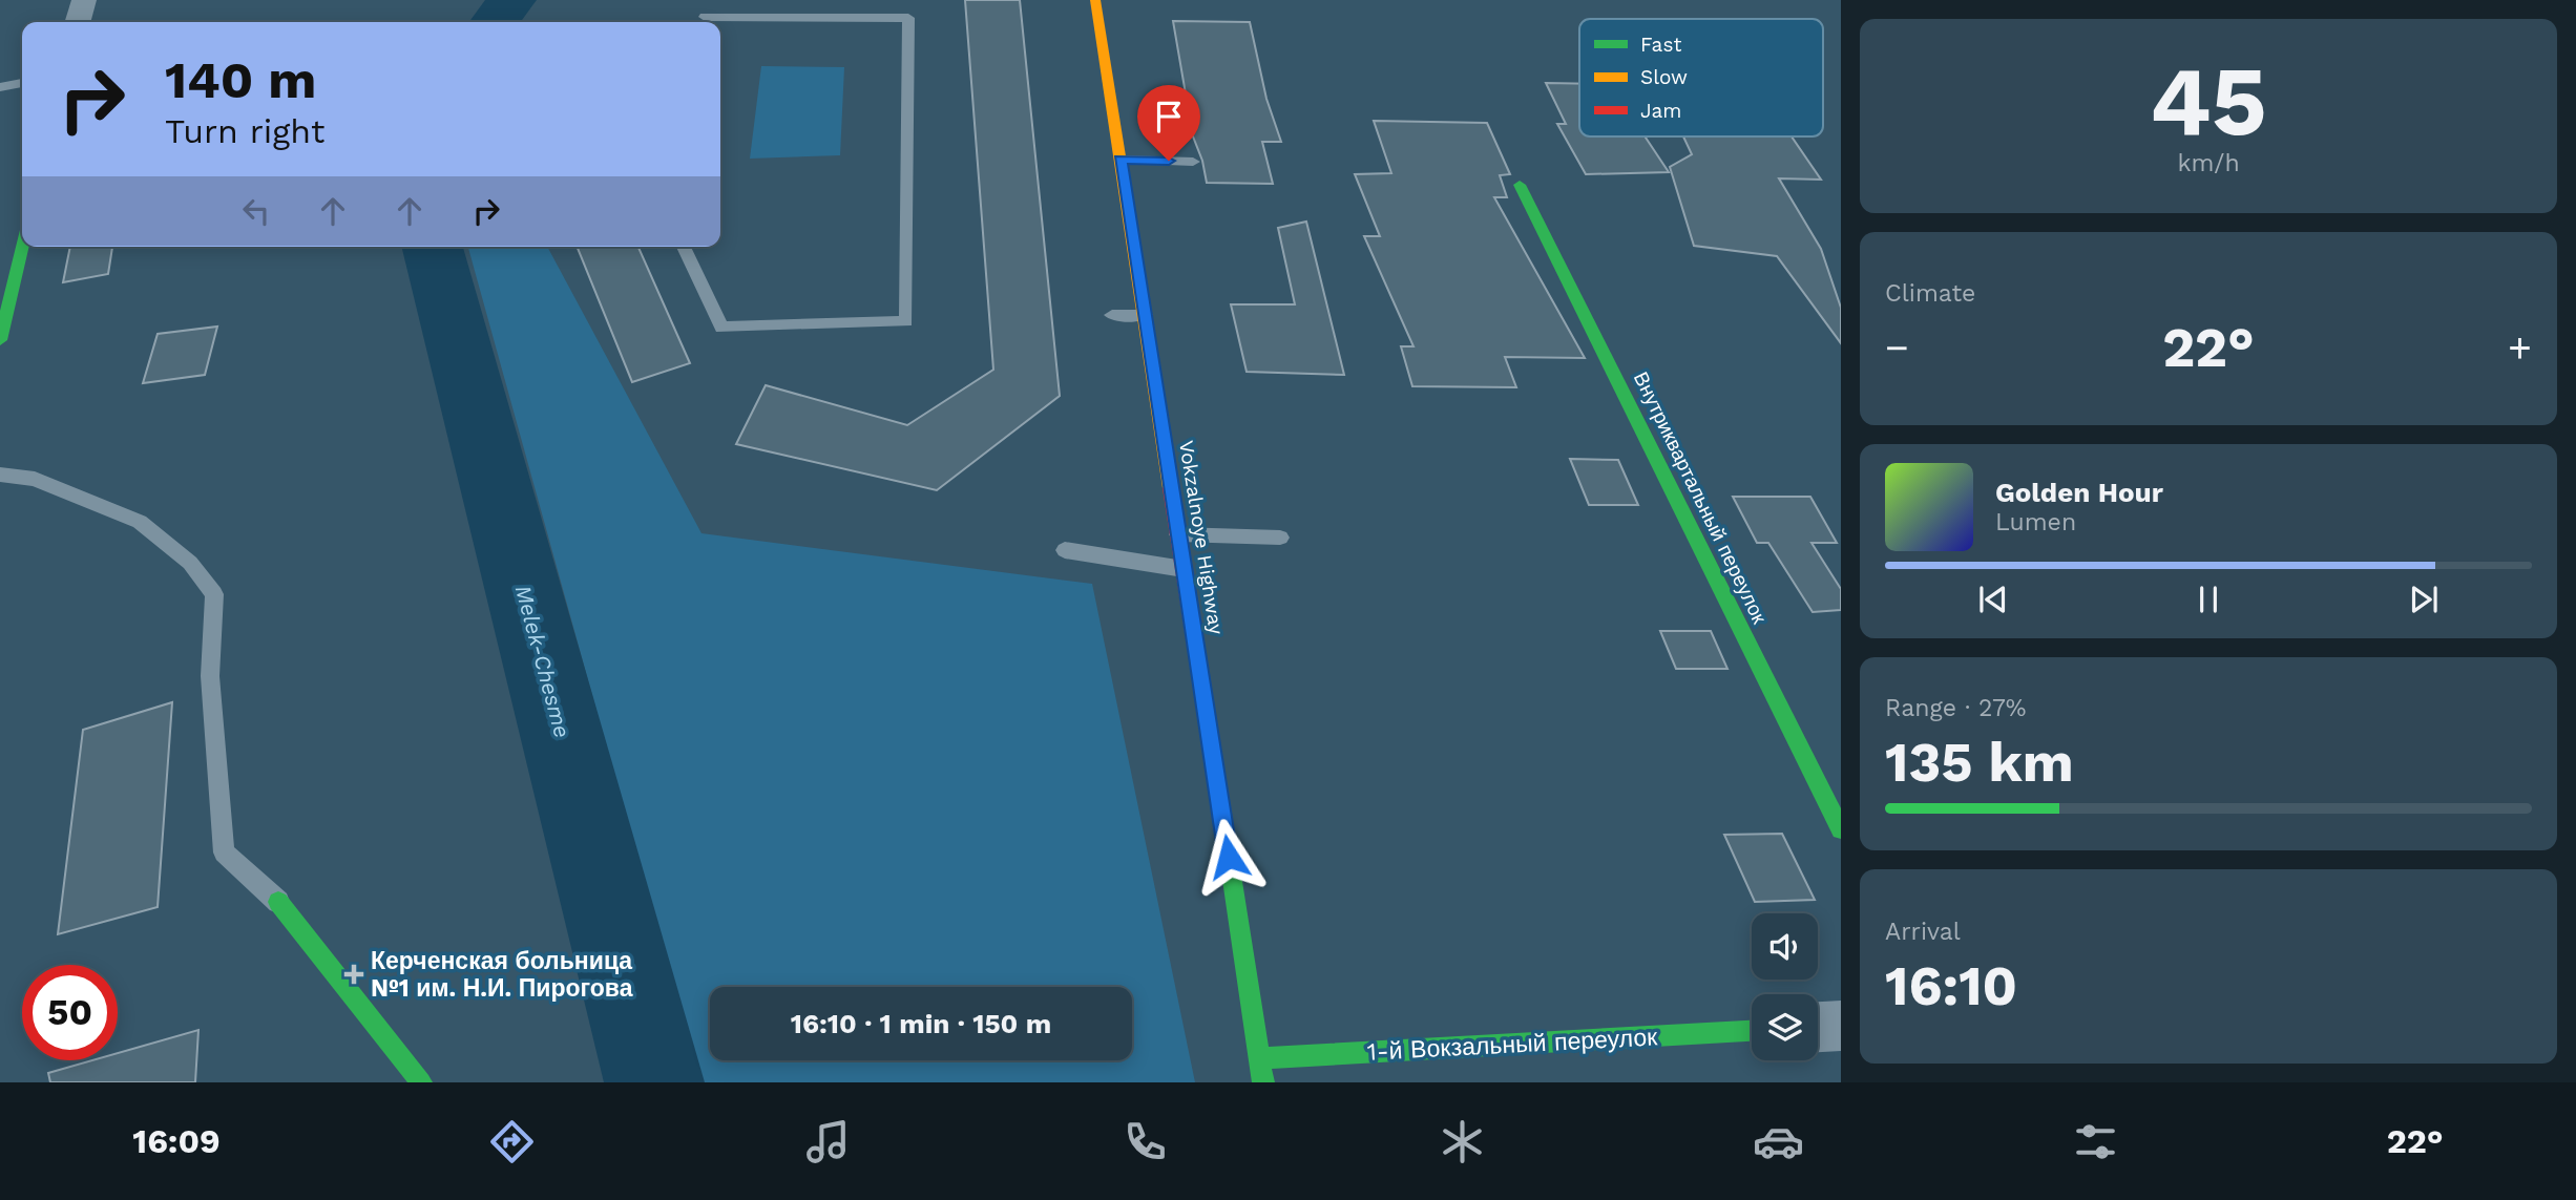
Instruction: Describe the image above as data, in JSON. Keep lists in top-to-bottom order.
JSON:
{
  "streets": {
    "street": ["Внутриквартальный переулок", "Vokzalnoye Highway", "1-й Вокзальный переулок"]
  },
  "crossings": [
    ["Vokzalnoye Highway", "1-й Вокзальный переулок"]
  ],
  "water": ["Melek-Chesme"],
  "places": {
    "health": ["Керченская больница №1 им. Н.И. Пирогова"]
  },
  "legend": ["Fast", "Slow", "Jam"],
  "page": {
    "tile": [
      ["45", "km/h"],
      "Climate",
      ["Range · 27%", "135 km"],
      ["Arrival", "16:10"]
    ],
    "turn": ["140 m", "Turn right"],
    "heat": ["−", "22°", "+"],
    "song": ["Golden Hour", "Lumen"],
    "limit": "50",
    "trip": "16:10 · 1 min · 150 m",
    "tabs": ["16:09", "22°"]
  }
}
